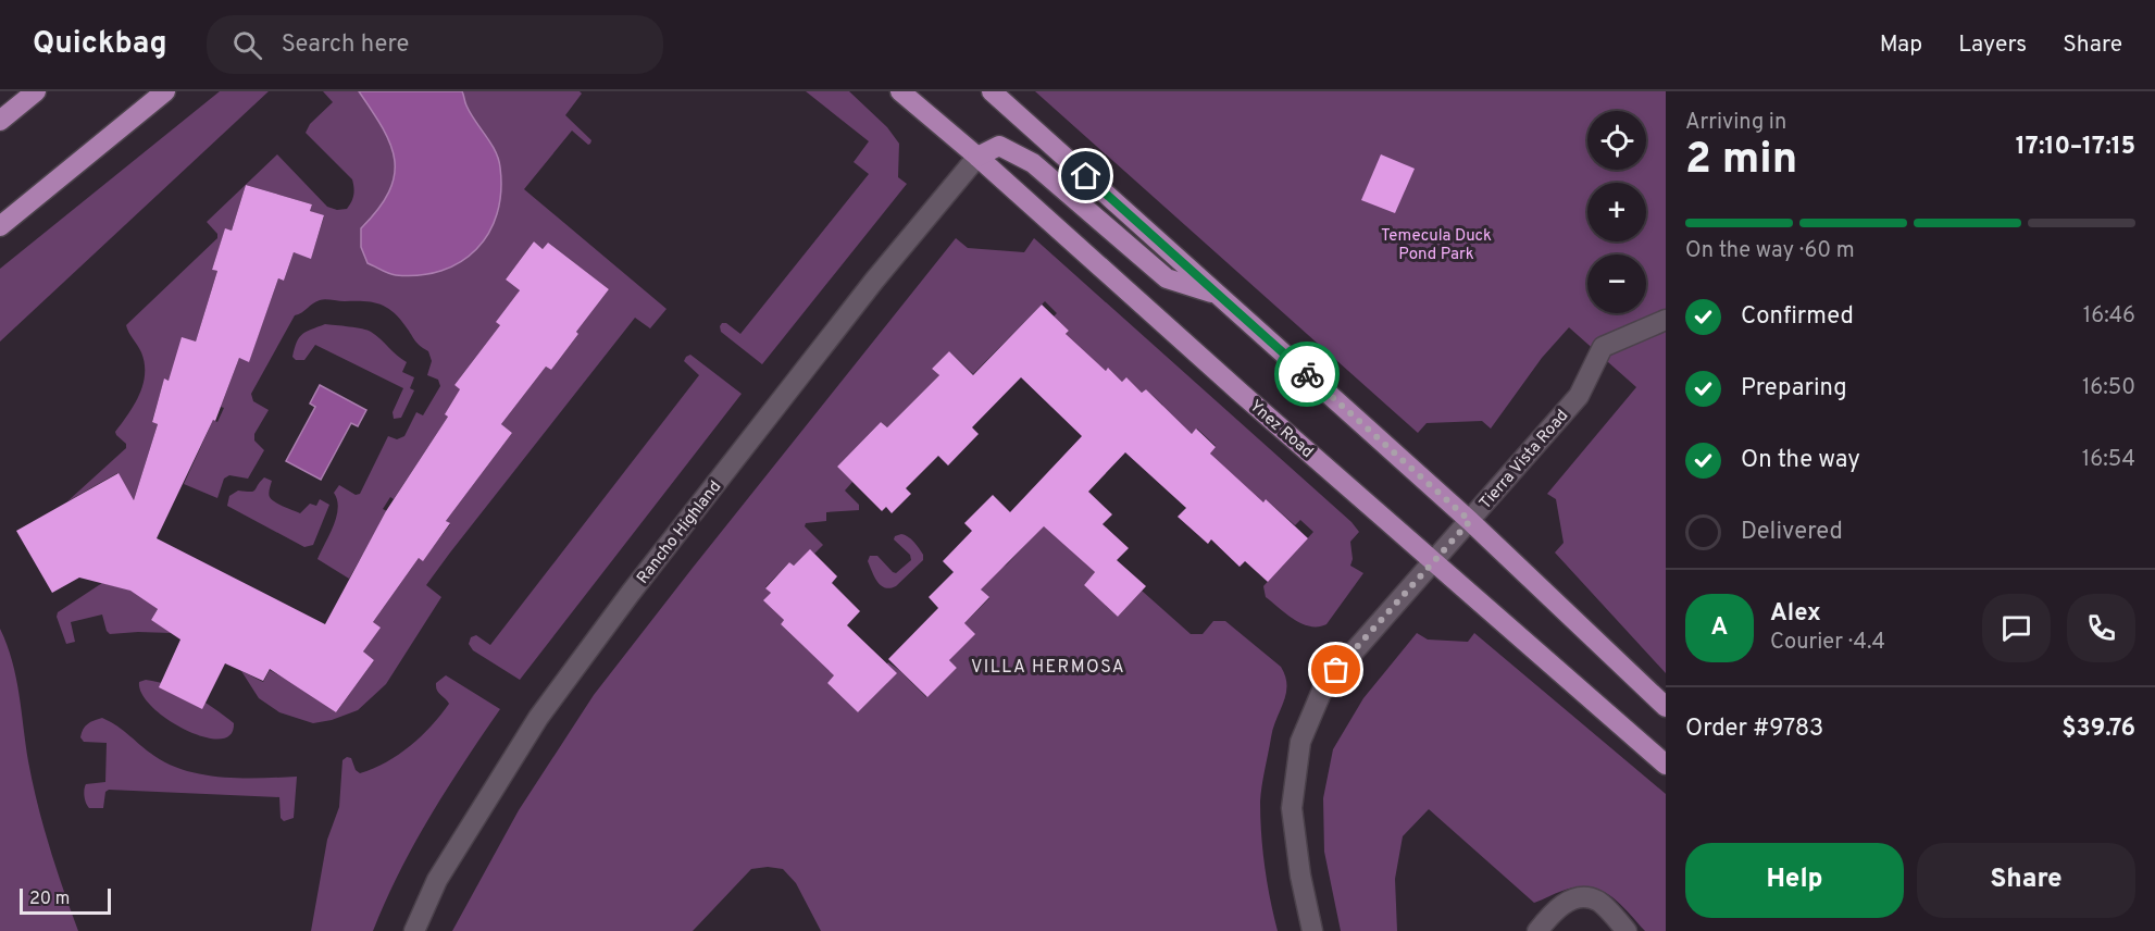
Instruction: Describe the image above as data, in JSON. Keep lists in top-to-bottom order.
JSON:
{
  "streets": {
    "main road": ["Ynez Road"],
    "street": ["Tierra Vista Road", "Rancho Highland"]
  },
  "crossings": [
    ["Ynez Road", "Tierra Vista Road"],
    ["Ynez Road", "Rancho Highland"]
  ],
  "districts": ["VILLA HERMOSA"],
  "parks": ["Temecula Duck Pond Park"],
  "scale_bar": "20 m",
  "page": {
    "header": "Quickbag",
    "search": "Search here",
    "nav": ["Map", "Layers", "Share"],
    "heading": ["2 min", "Arriving in", "17:10–17:15"],
    "panel": [
      "Alex",
      "Courier · 4.4",
      "Order #9783",
      "$39.76"
    ],
    "map_buttons": ["+", "−"],
    "bar": "On the way · 60 m",
    "list": [
      ["Confirmed", "16:46"],
      ["Preparing", "16:50"],
      ["On the way", "16:54"],
      "Delivered"
    ],
    "round": "A",
    "buttons": ["Help", "Share"],
    "scale": "20 m"
  }
}
